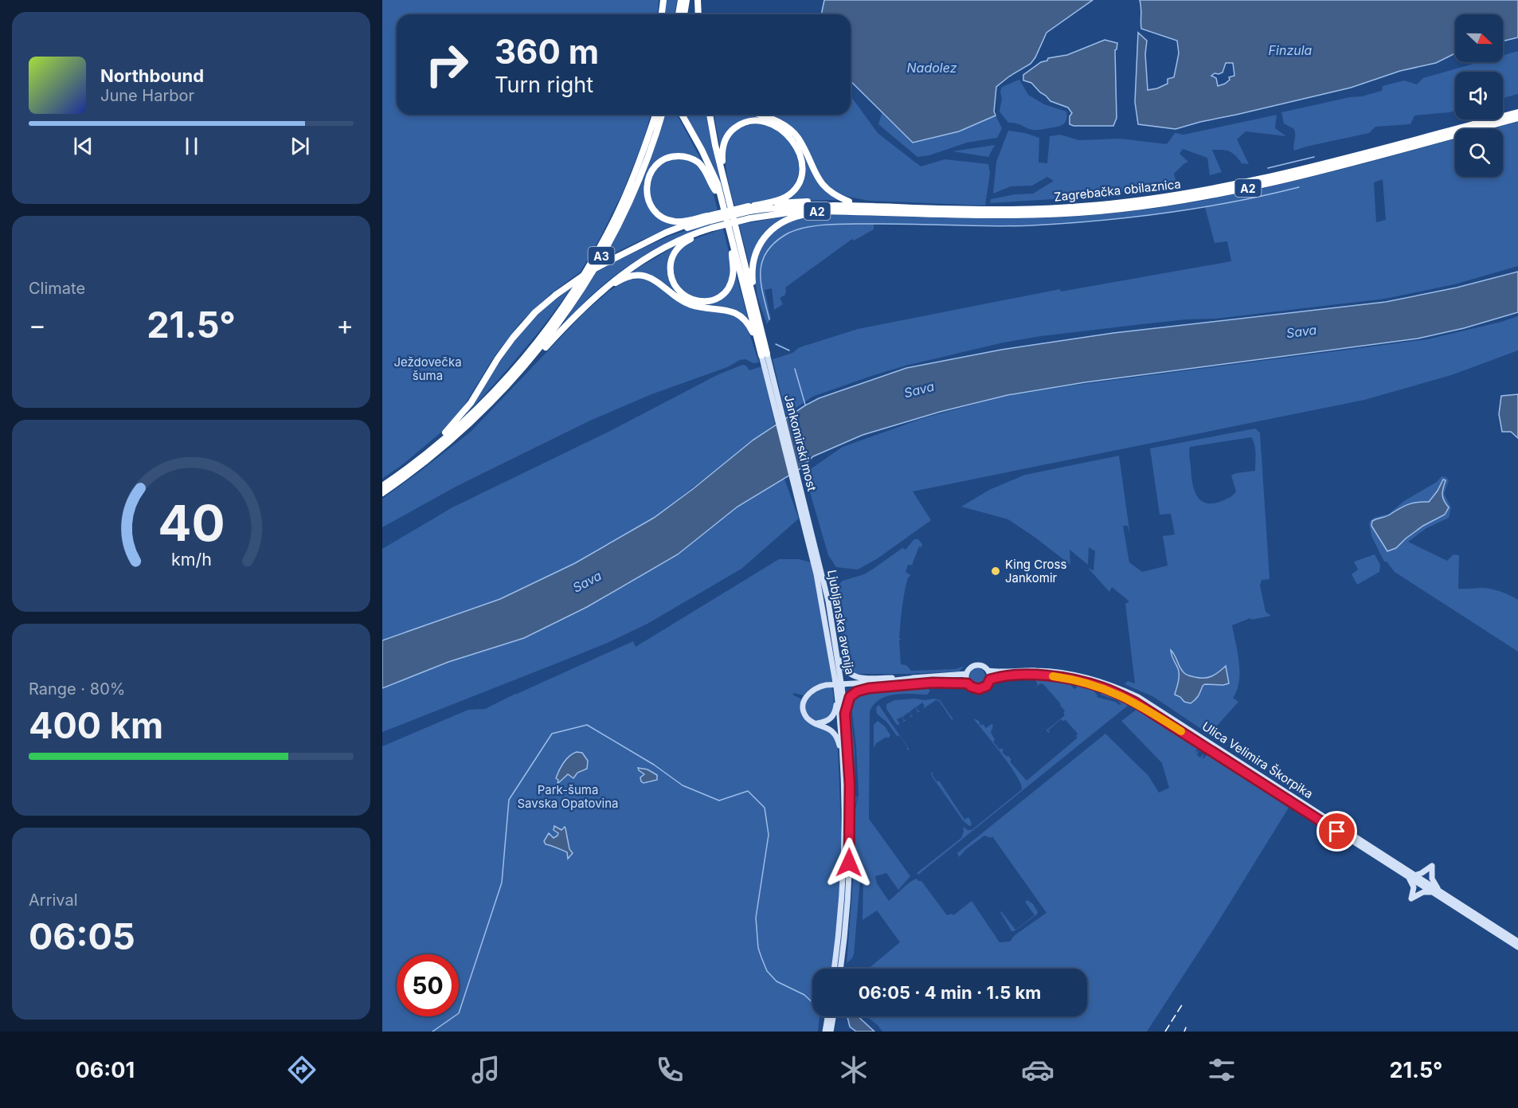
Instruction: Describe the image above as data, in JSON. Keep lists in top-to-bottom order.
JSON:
{
  "streets": {
    "highway": ["A2", "Zagrebačka obilaznica", "A3"],
    "main road": ["Jankomirski most", "Ljubljanska avenija", "Ulica Velimira Škorpika"]
  },
  "crossings": [
    ["Jankomirski most", "Ljubljanska avenija"]
  ],
  "water": ["Finzula", "Nadolez", "Sava"],
  "parks": ["Ježdovečka šuma", "Park-šuma Savska Opatovina"],
  "places": ["King Cross Jankomir"],
  "north": "right",
  "page": {
    "turn": ["360 m", "Turn right"],
    "song": ["Northbound", "June Harbor"],
    "tile": [
      "Climate",
      ["Range · 80%", "400 km"],
      ["Arrival", "06:05"]
    ],
    "heat": ["−", "21.5°", "+"],
    "limit": "50",
    "trip": "06:05 · 4 min · 1.5 km",
    "tabs": ["06:01", "21.5°"],
    "gauge": ["40", "km/h"]
  }
}
